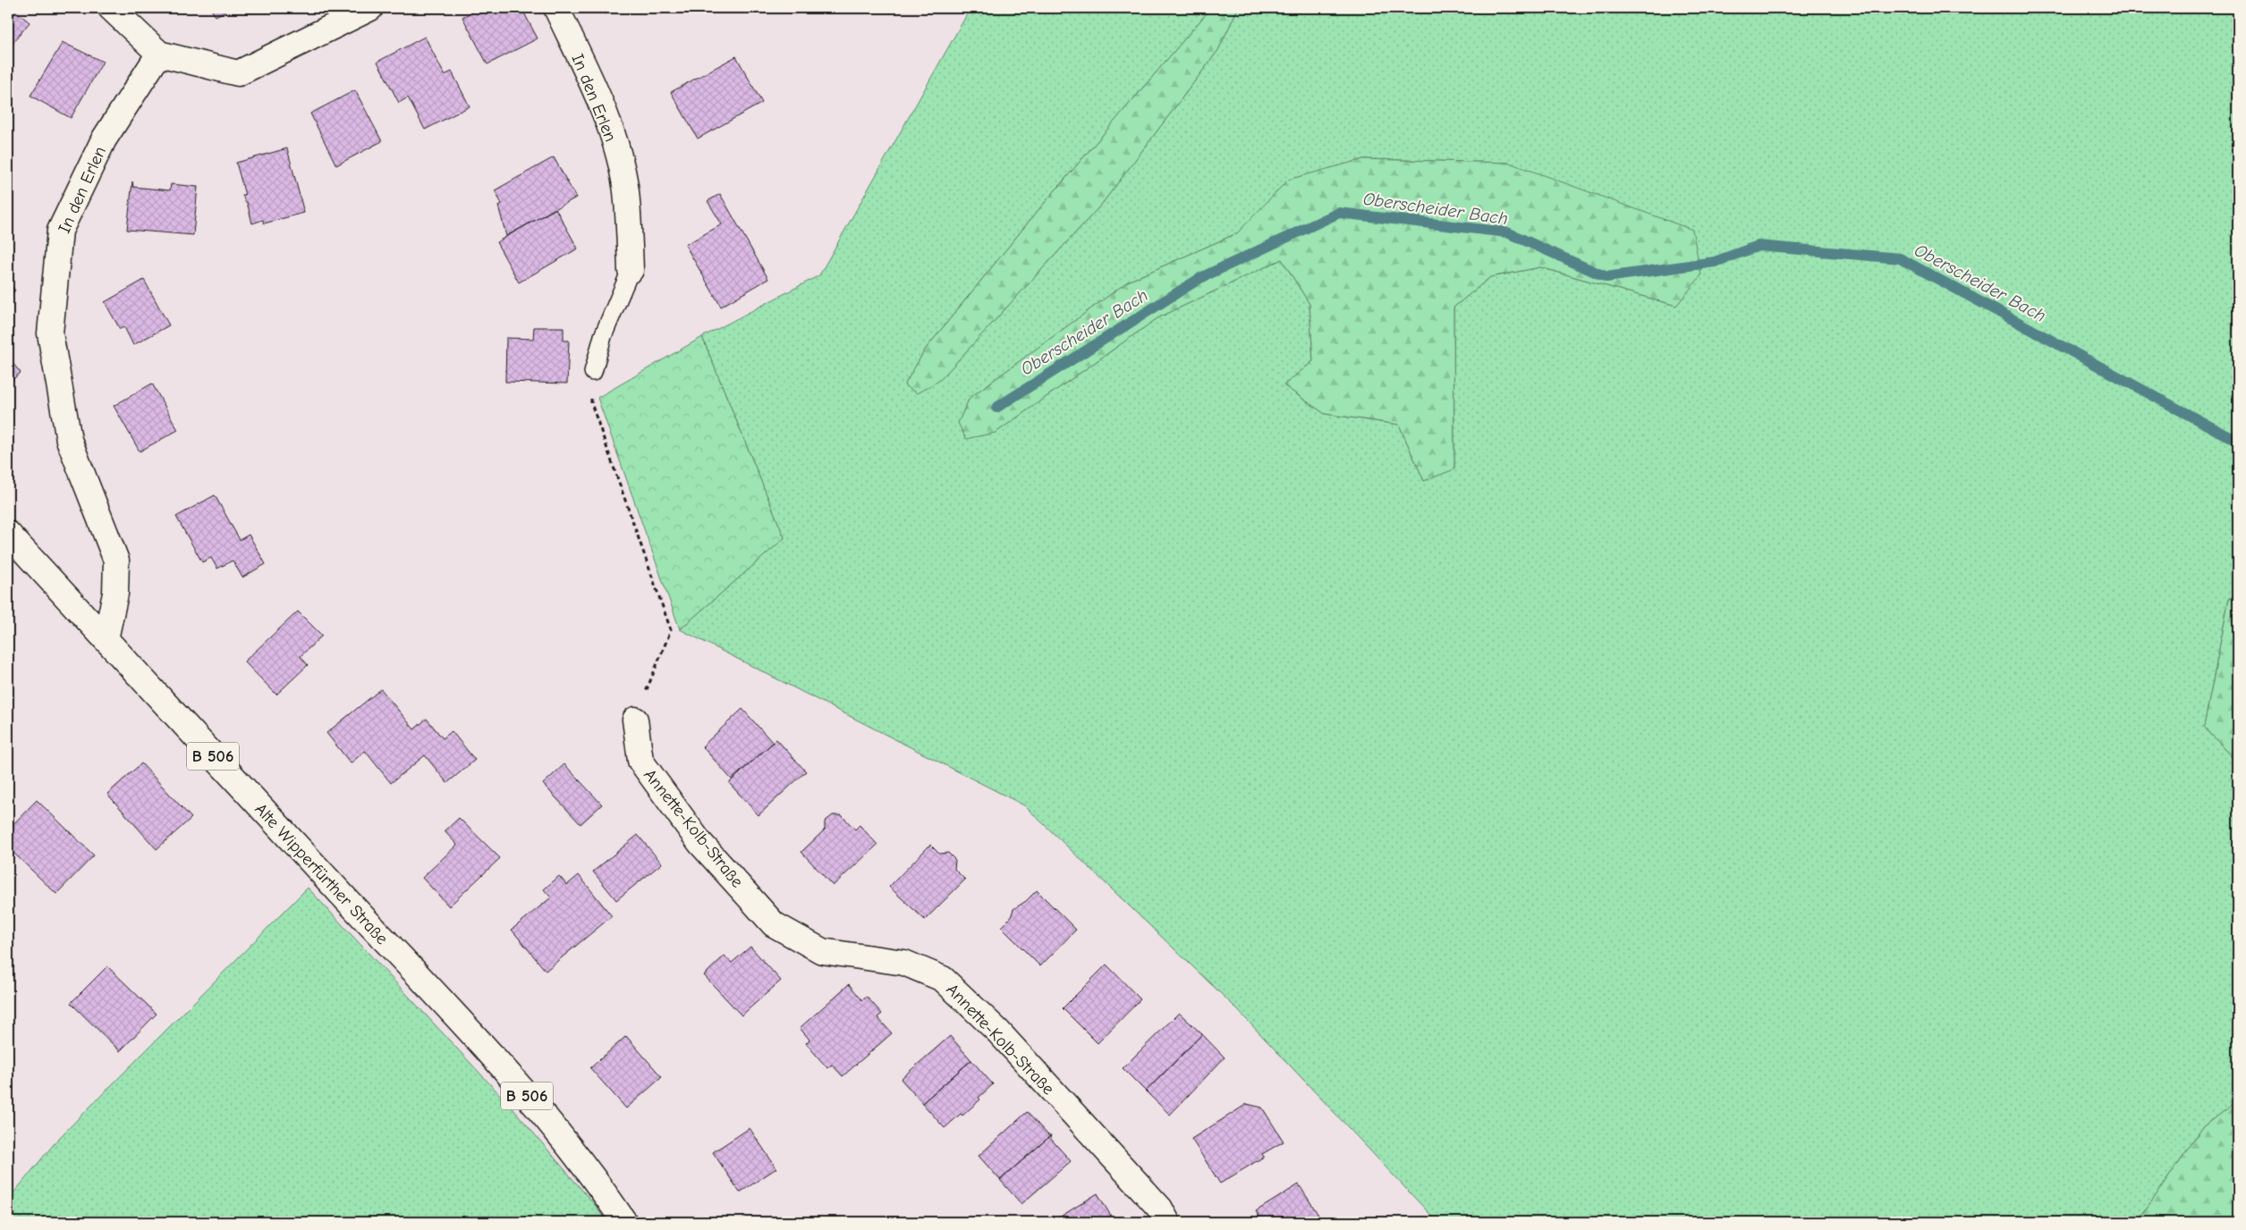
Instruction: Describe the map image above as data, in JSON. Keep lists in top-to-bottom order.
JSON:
{
  "streets": {
    "street": [
      "In den Erlen",
      "B 506",
      "Annette-Kolb-Straße",
      "Alte Wipperfürther Straße"
    ]
  },
  "crossings": [
    ["In den Erlen", "Alte Wipperfürther Straße"]
  ],
  "water": ["Oberscheider Bach"]
}
